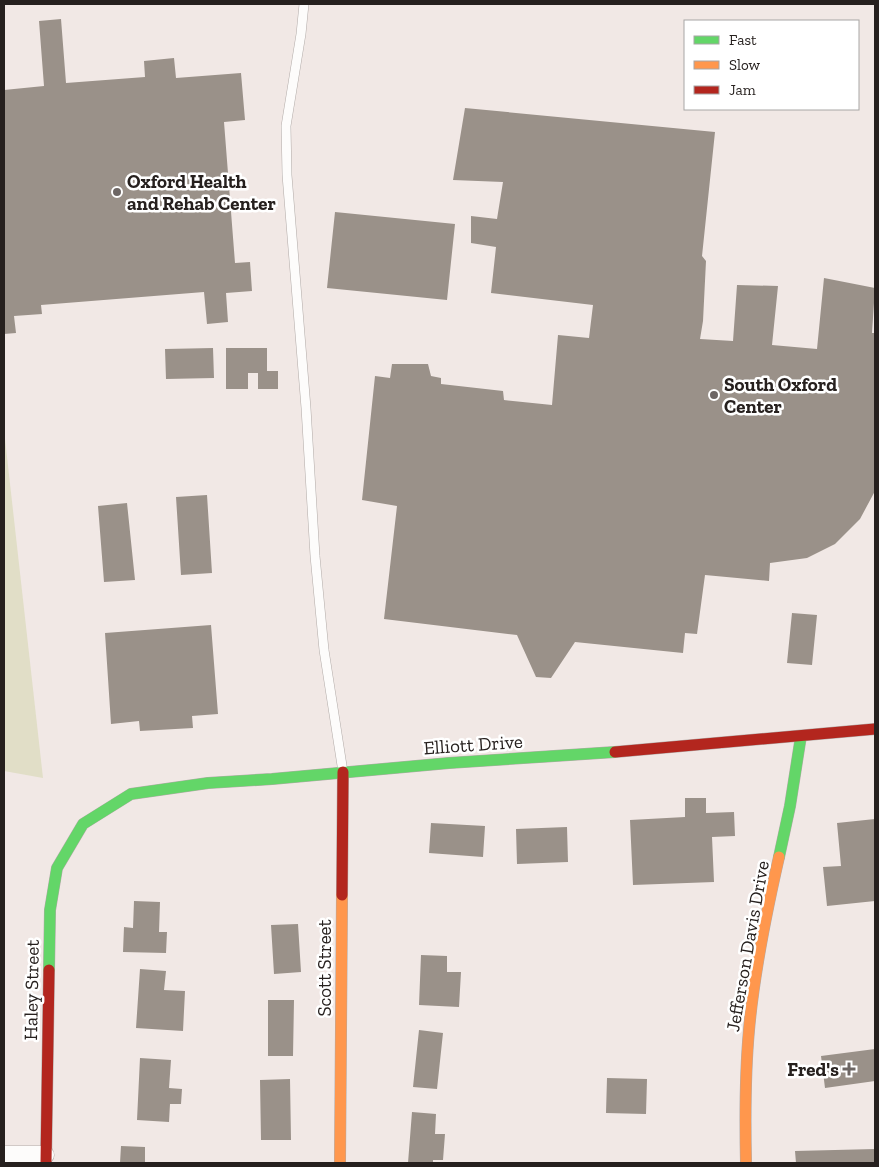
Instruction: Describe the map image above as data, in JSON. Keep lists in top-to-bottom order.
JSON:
{
  "streets": {
    "street": [
      "Elliott Drive",
      "Jefferson Davis Drive",
      "Scott Street",
      "Haley Street"
    ]
  },
  "crossings": [
    ["Elliott Drive", "Jefferson Davis Drive"],
    ["Elliott Drive", "Scott Street"],
    ["Elliott Drive", "Haley Street"]
  ],
  "places": {
    "other": ["Oxford Health and Rehab Center", "South Oxford Center"],
    "health": ["Fred's"]
  },
  "legend": ["Fast", "Slow", "Jam"]
}
